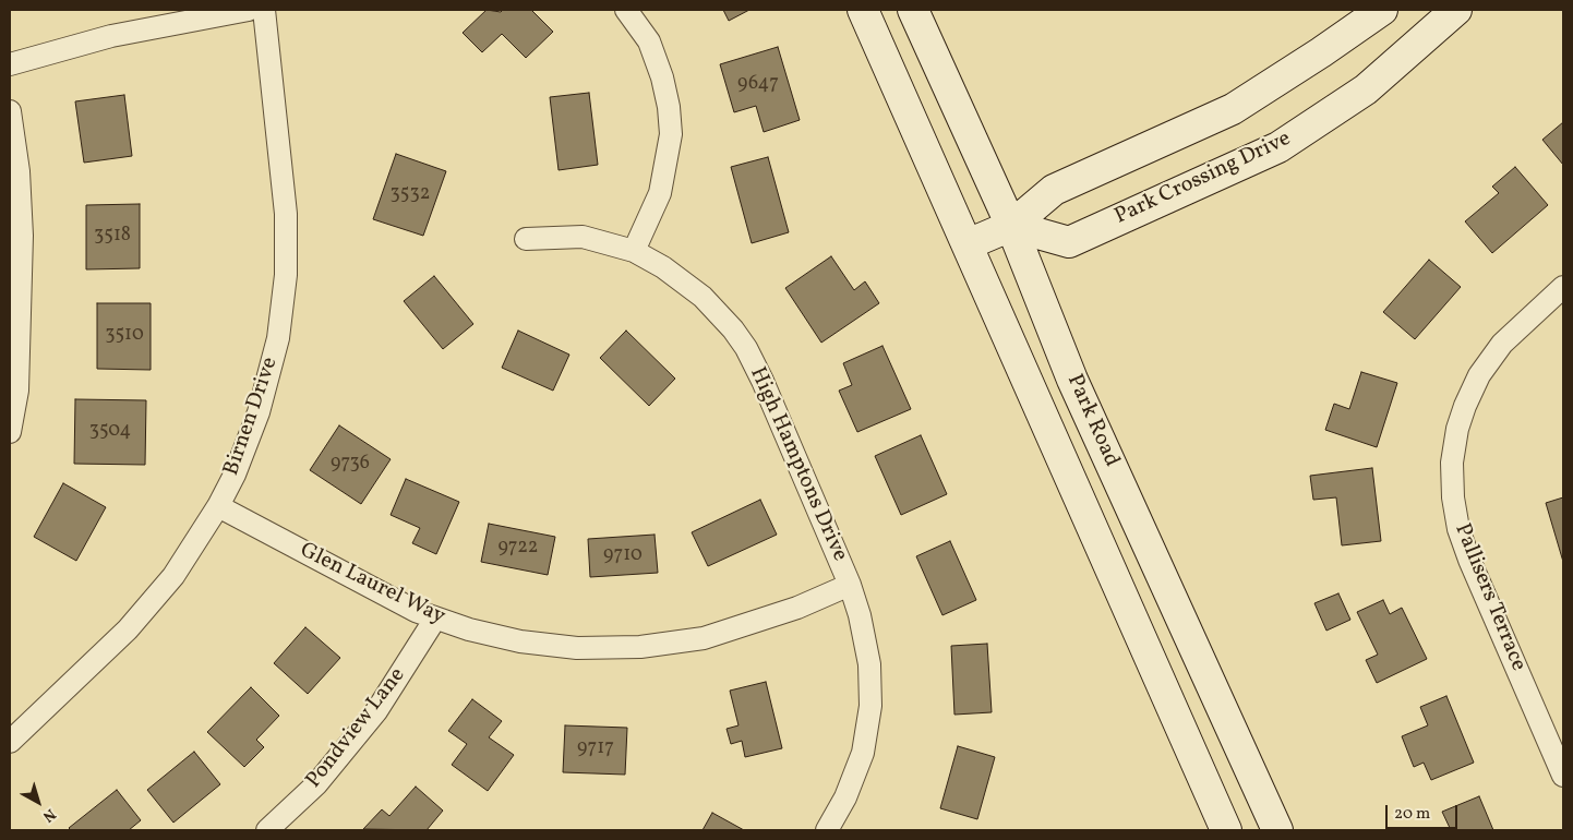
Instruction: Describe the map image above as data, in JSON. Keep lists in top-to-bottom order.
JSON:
{
  "streets": {
    "main road": ["Park Crossing Drive", "Park Road"],
    "street": [
      "Birnen Drive",
      "High Hamptons Drive",
      "Glen Laurel Way",
      "Pallisers Terrace",
      "Pondview Lane"
    ]
  },
  "crossings": [
    ["Park Crossing Drive", "Park Road"],
    ["Birnen Drive", "Glen Laurel Way"],
    ["High Hamptons Drive", "Glen Laurel Way"],
    ["Glen Laurel Way", "Pondview Lane"]
  ],
  "house_numbers": [
    "9647",
    "3532",
    "3518",
    "3510",
    "3504",
    "9736",
    "9722",
    "9710",
    "9717"
  ],
  "scale_bar": "20 m",
  "north": "bottom right"
}
